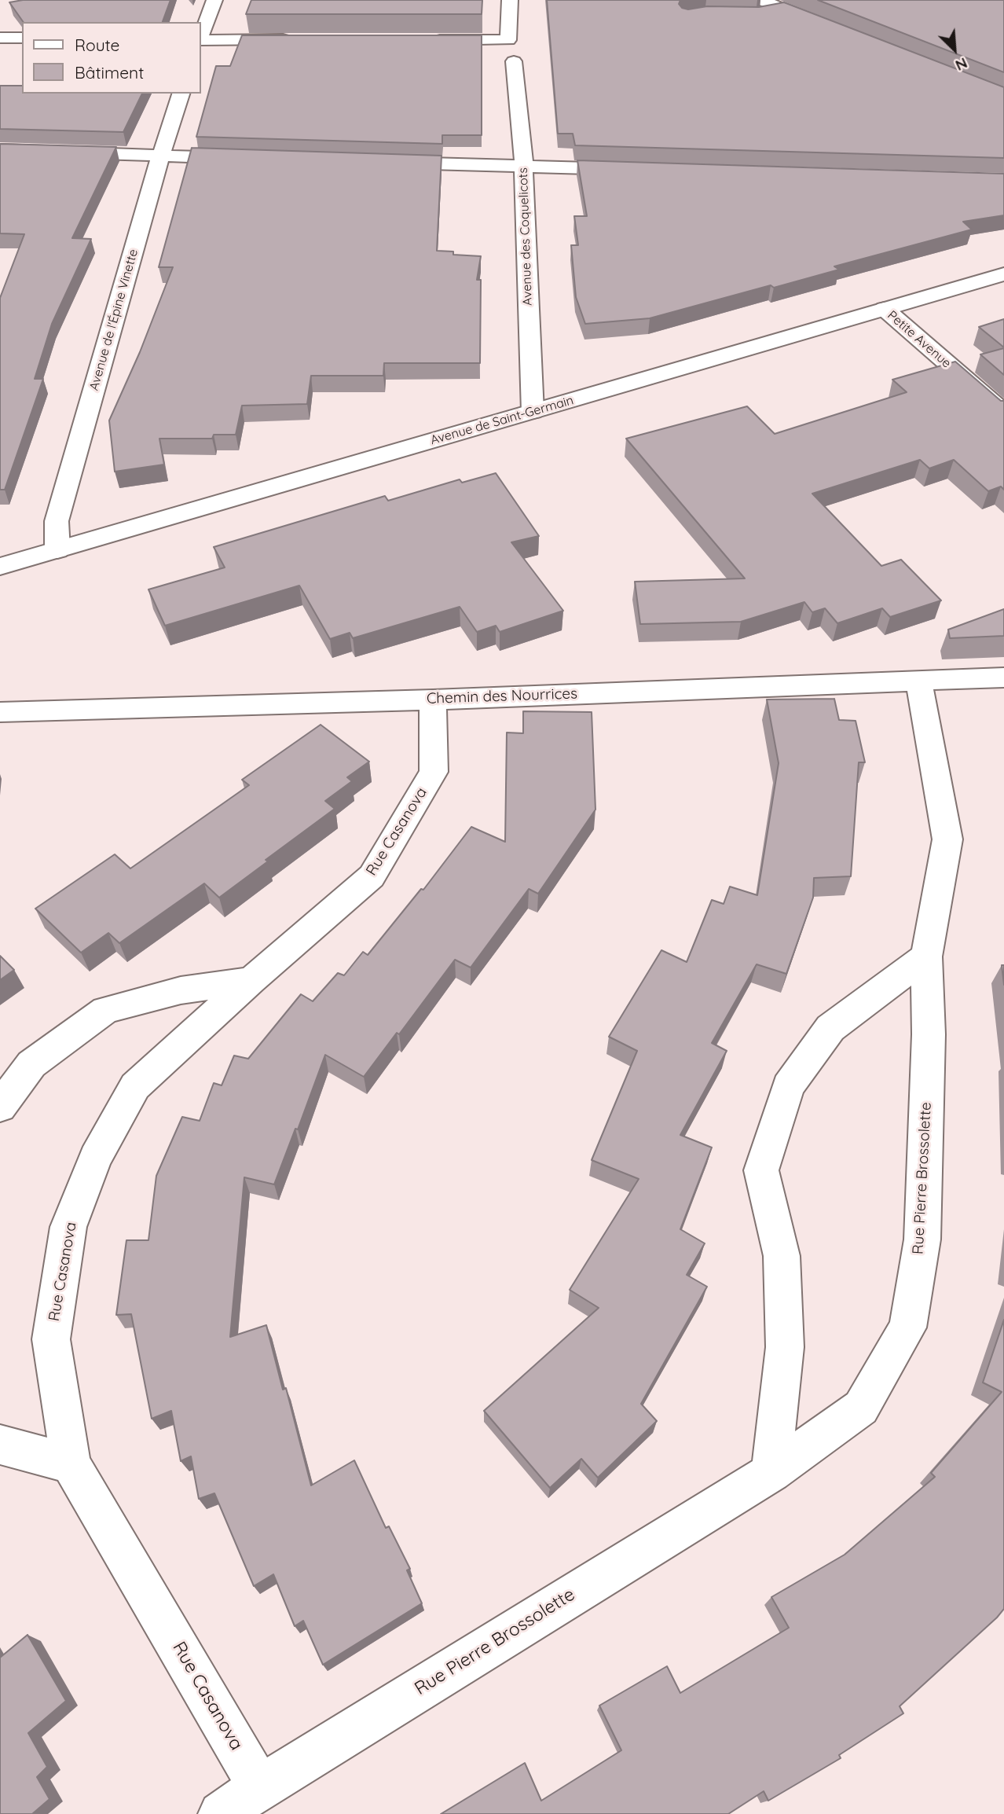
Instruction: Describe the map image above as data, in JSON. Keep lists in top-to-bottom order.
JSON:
{
  "streets": {
    "street": [
      "Avenue des Coquelicots",
      "Avenue de l'Épine Vinette",
      "Petite Avenue",
      "Avenue de Saint-Germain",
      "Chemin des Nourrices",
      "Rue Casanova",
      "Rue Pierre Brossolette"
    ]
  },
  "crossings": [
    ["Avenue des Coquelicots", "Avenue de Saint-Germain"],
    ["Avenue de l'Épine Vinette", "Avenue de Saint-Germain"],
    ["Petite Avenue", "Avenue de Saint-Germain"],
    ["Chemin des Nourrices", "Rue Casanova"],
    ["Chemin des Nourrices", "Rue Pierre Brossolette"],
    ["Rue Casanova", "Rue Pierre Brossolette"]
  ],
  "legend": ["Route", "Bâtiment"],
  "north": "bottom right"
}
